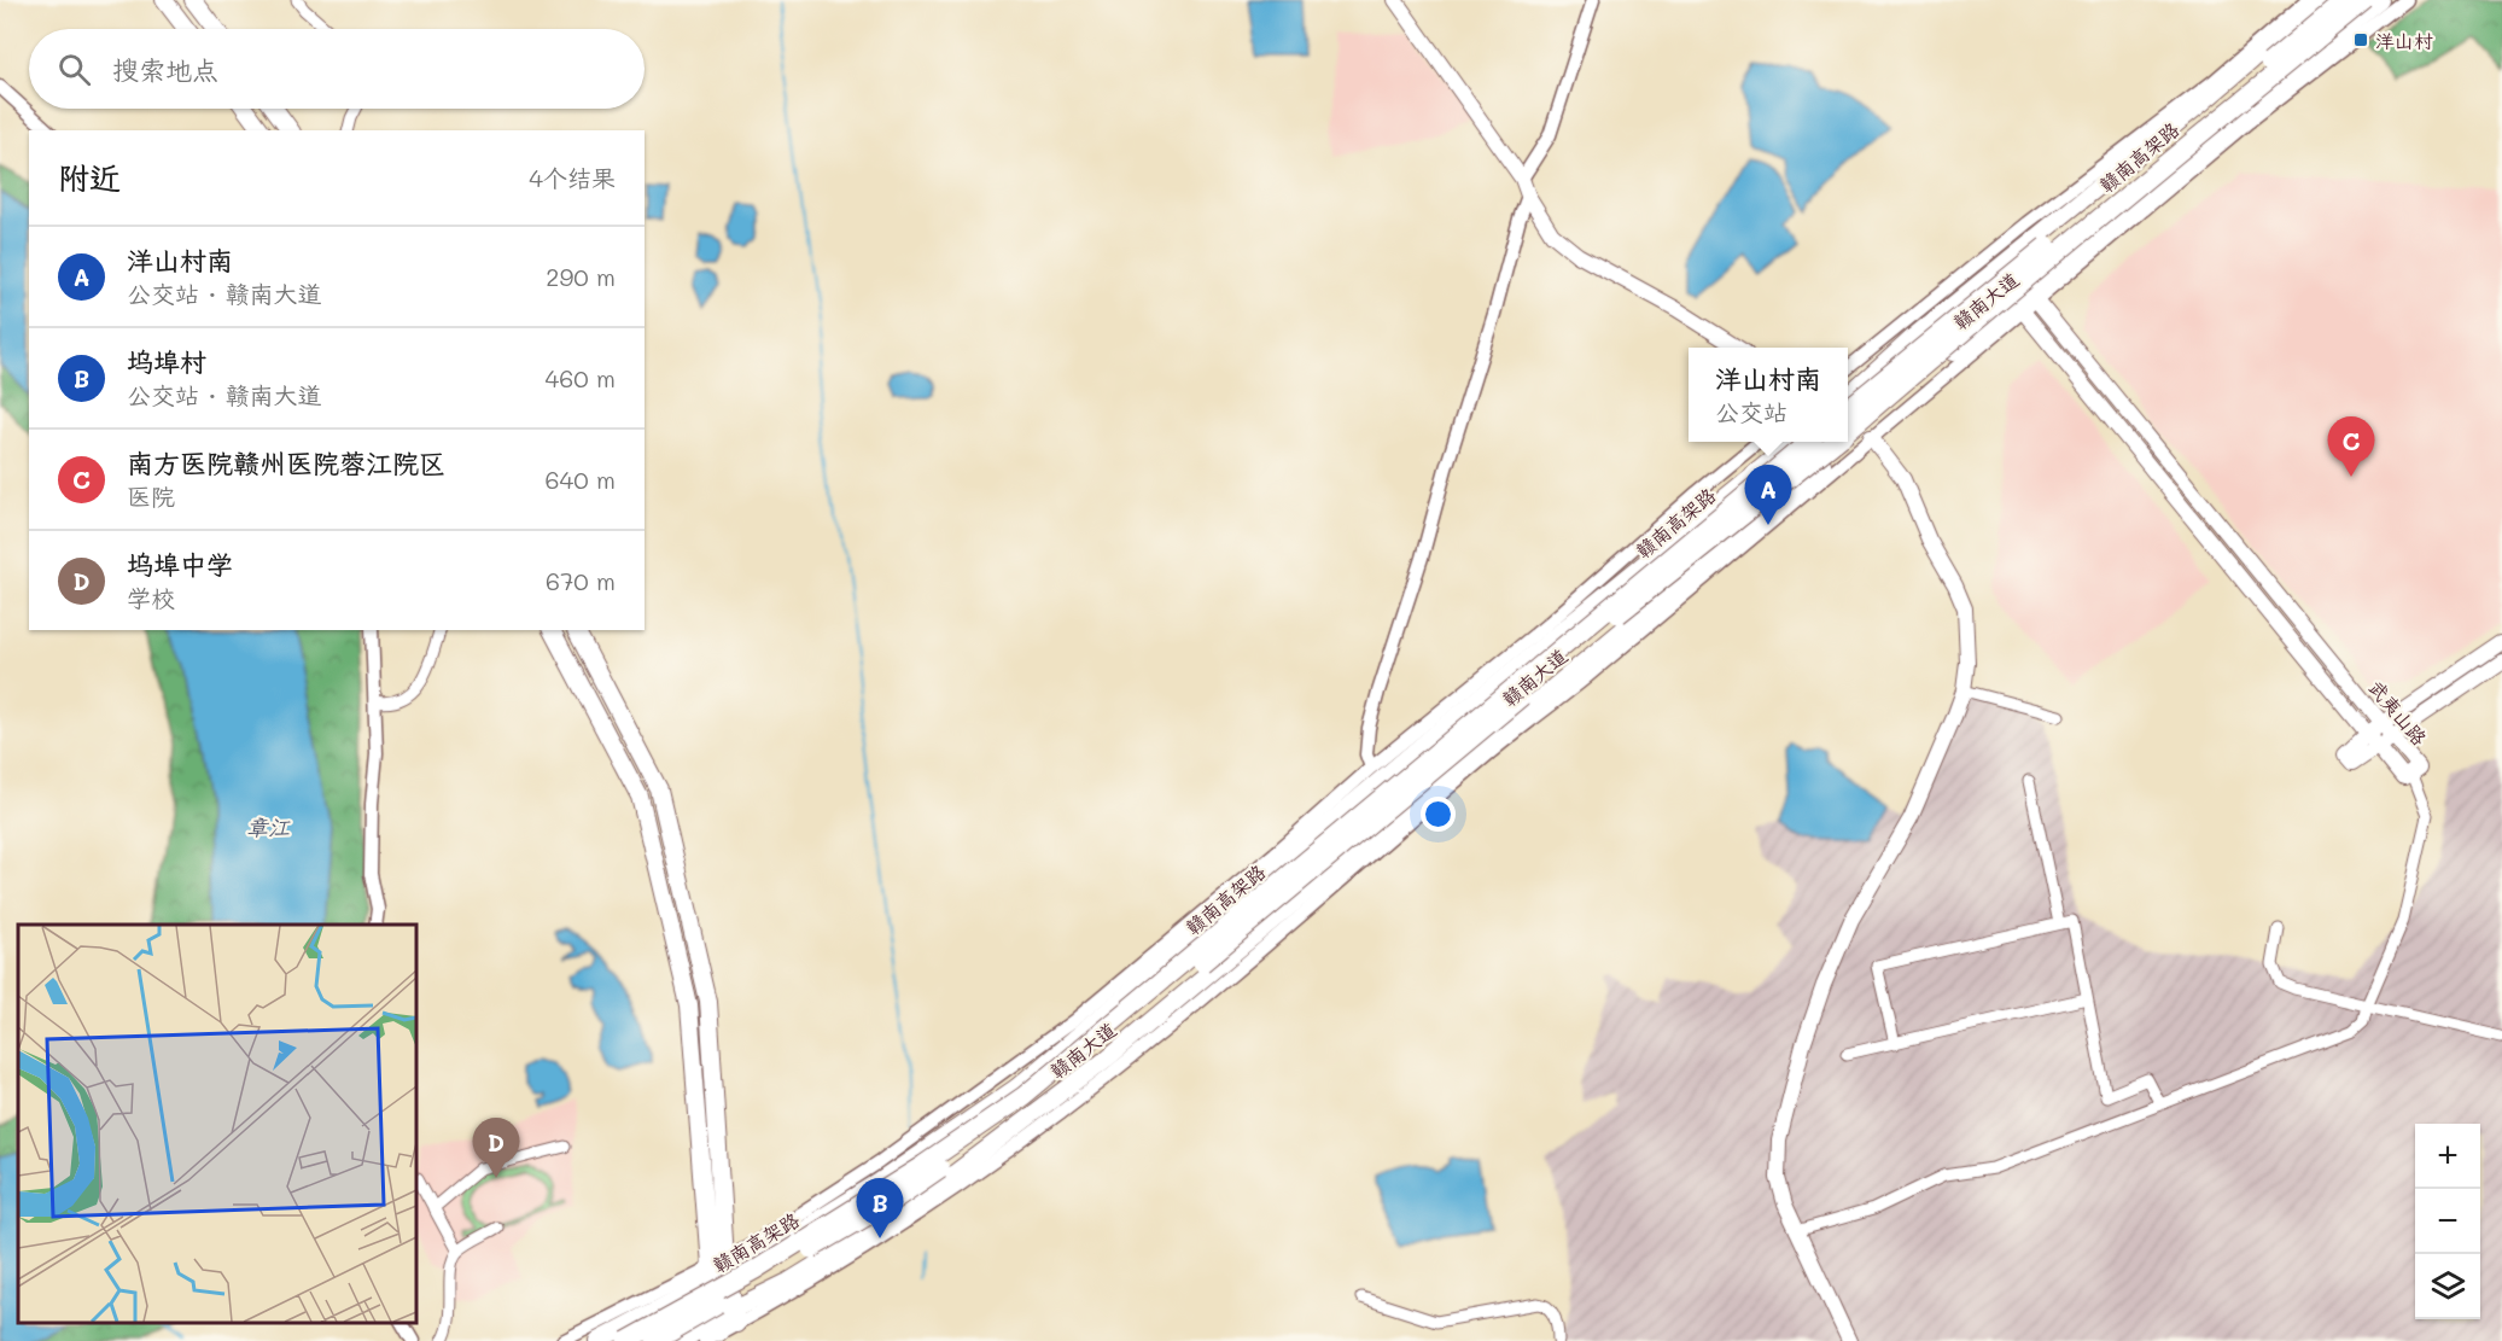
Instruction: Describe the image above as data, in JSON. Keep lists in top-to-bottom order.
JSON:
{
  "streets": {
    "highway": ["赣南高架路"],
    "main road": ["赣南大道", "武夷山路"]
  },
  "crossings": [
    ["赣南大道", "武夷山路"]
  ],
  "water": ["章江"],
  "places": {
    "transit": ["洋山村"]
  },
  "page": {
    "search": "搜索地点",
    "heading": ["附近", "4个结果"],
    "list": [
      {
        "mark": "A",
        "name": "洋山村南",
        "note": "公交站 · 赣南大道",
        "value": "290 m"
      },
      {
        "mark": "B",
        "name": "坞埠村",
        "note": "公交站 · 赣南大道",
        "value": "460 m"
      },
      {
        "mark": "C",
        "name": "南方医院赣州医院蓉江院区",
        "note": "医院",
        "value": "640 m"
      },
      {
        "mark": "D",
        "name": "坞埠中学",
        "note": "学校",
        "value": "670 m"
      }
    ],
    "popup": ["洋山村南", "公交站"],
    "pins": [
      "C",
      "A",
      "D",
      "B"
    ],
    "map_buttons": ["+", "−"]
  }
}
